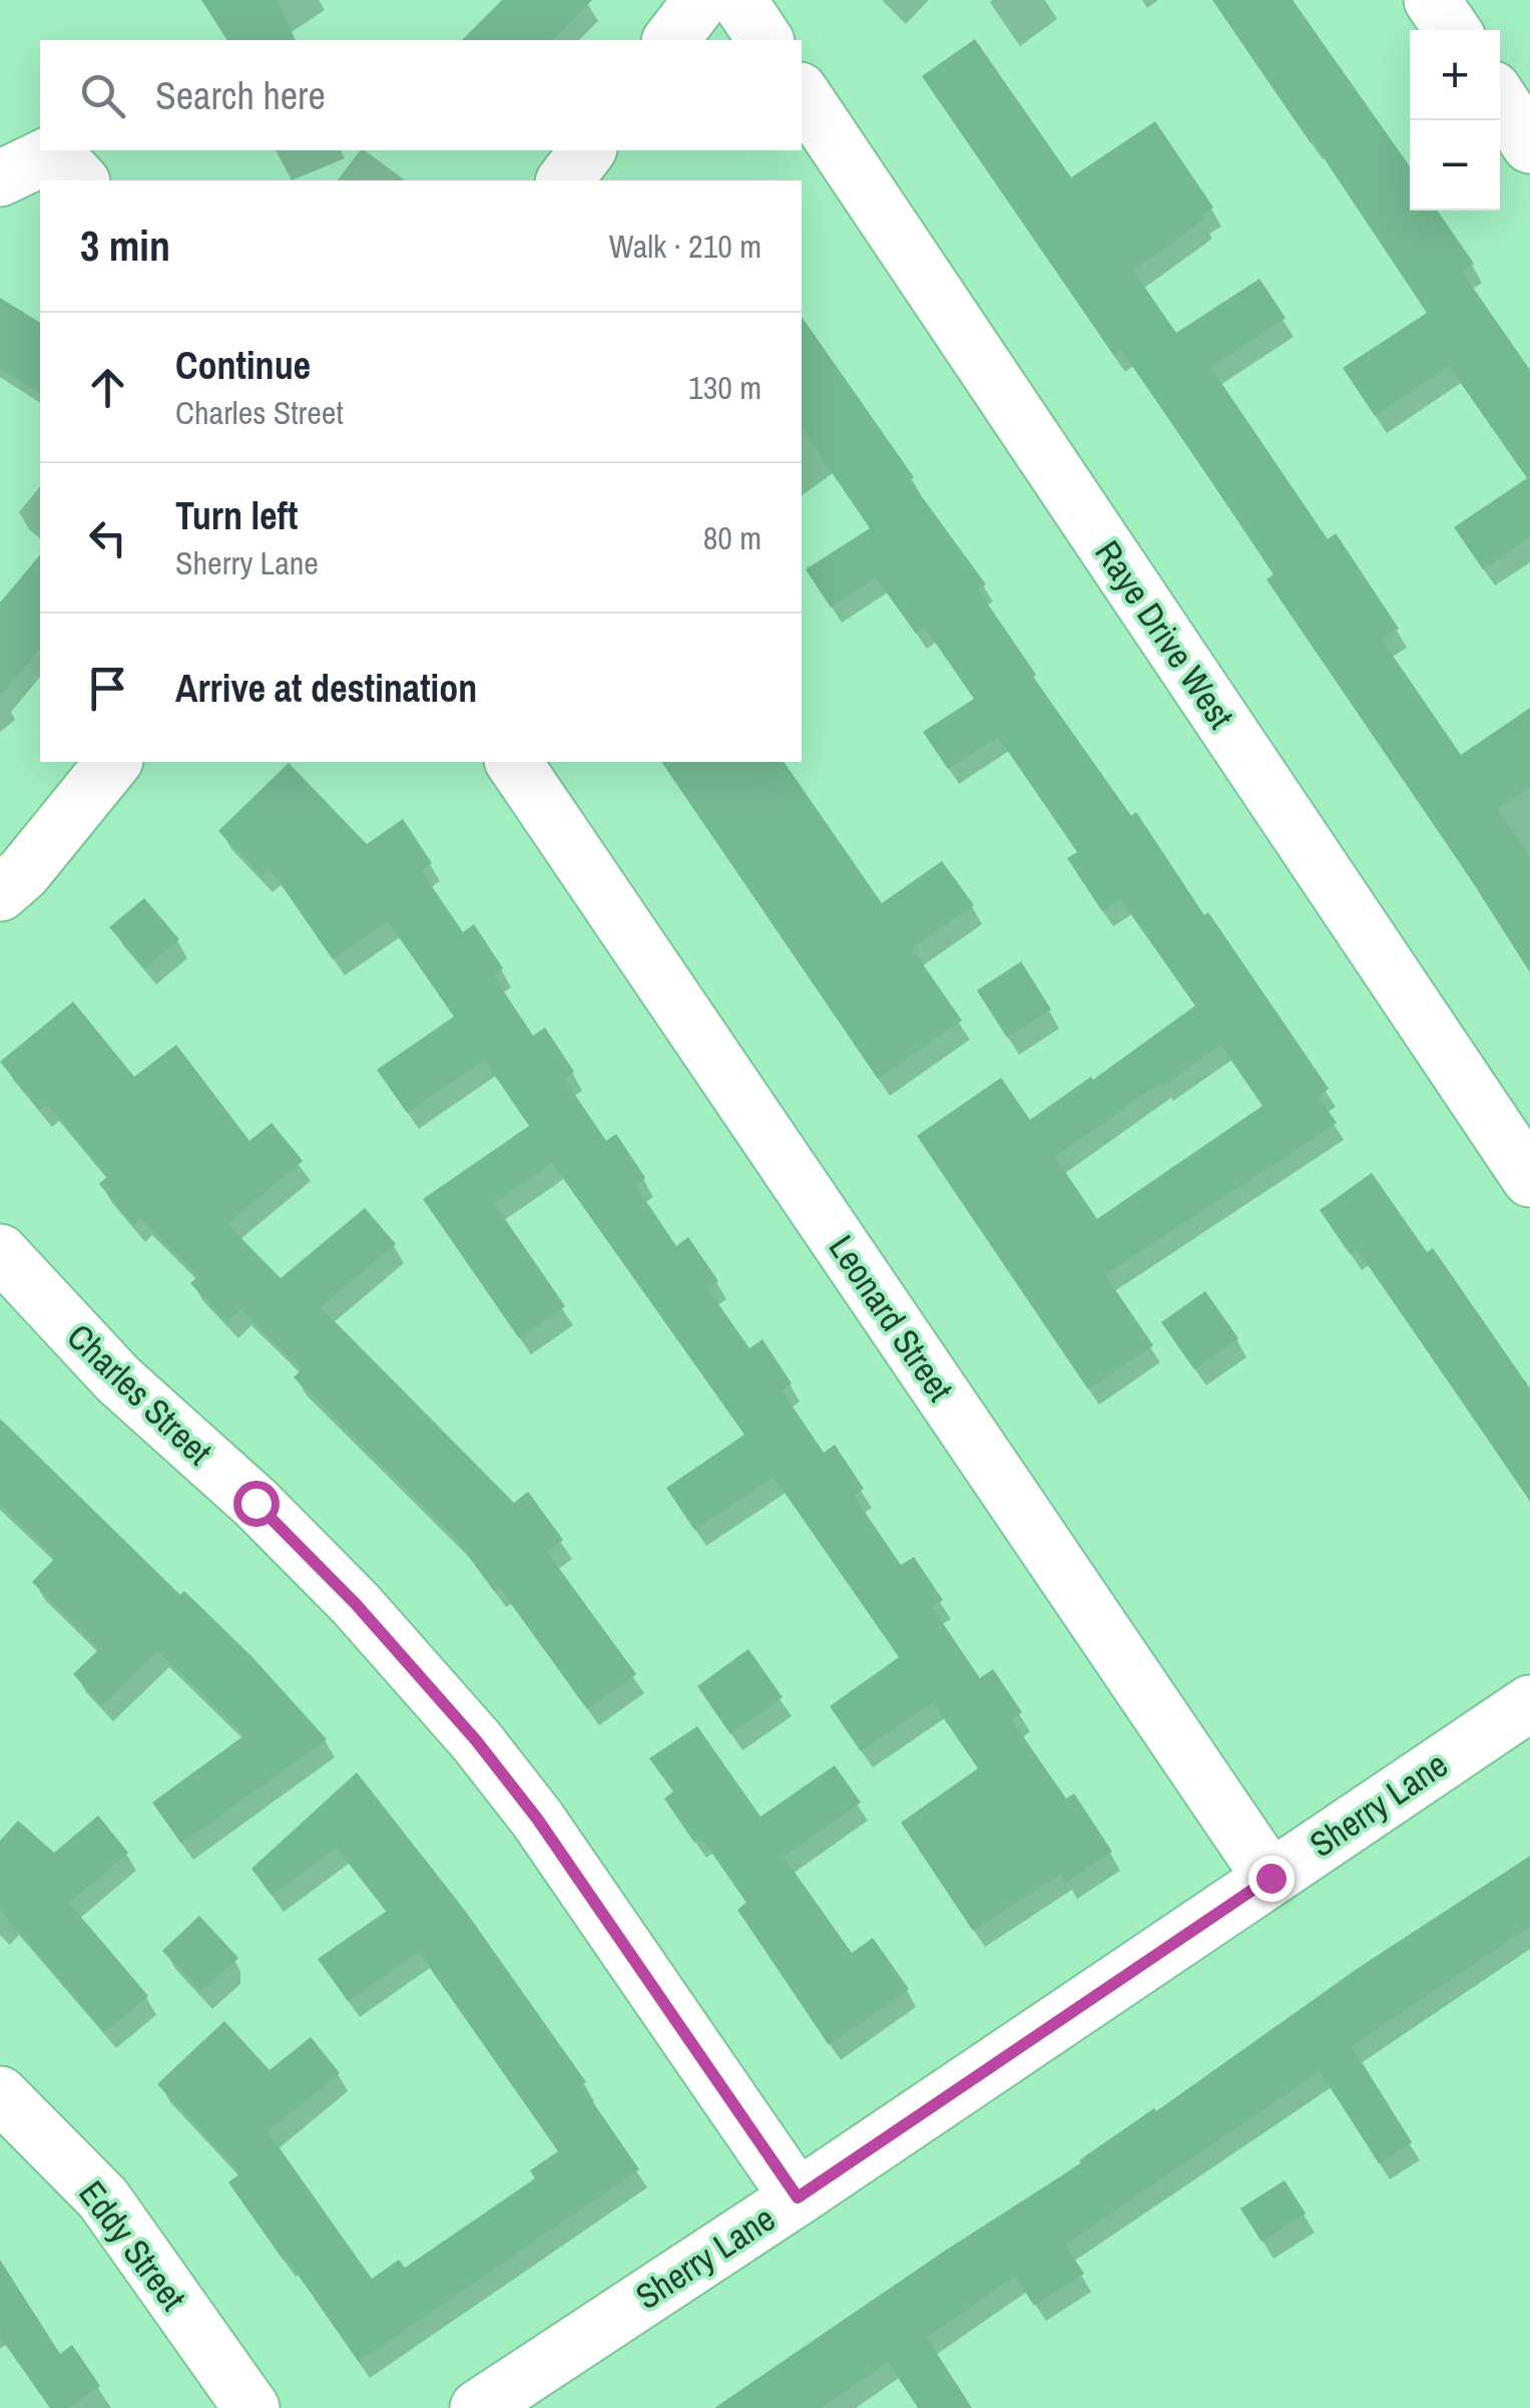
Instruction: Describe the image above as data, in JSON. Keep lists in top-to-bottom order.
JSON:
{
  "streets": {
    "street": [
      "Raye Drive West",
      "Leonard Street",
      "Charles Street",
      "Sherry Lane",
      "Eddy Street"
    ]
  },
  "crossings": [
    ["Leonard Street", "Sherry Lane"],
    ["Charles Street", "Sherry Lane"]
  ],
  "page": {
    "map_buttons": ["+", "−"],
    "search": "Search here",
    "heading": ["3 min", "Walk · 210 m"],
    "list": [
      ["Continue", "Charles Street", "130 m"],
      ["Turn left", "Sherry Lane", "80 m"],
      "Arrive at destination"
    ]
  }
}
